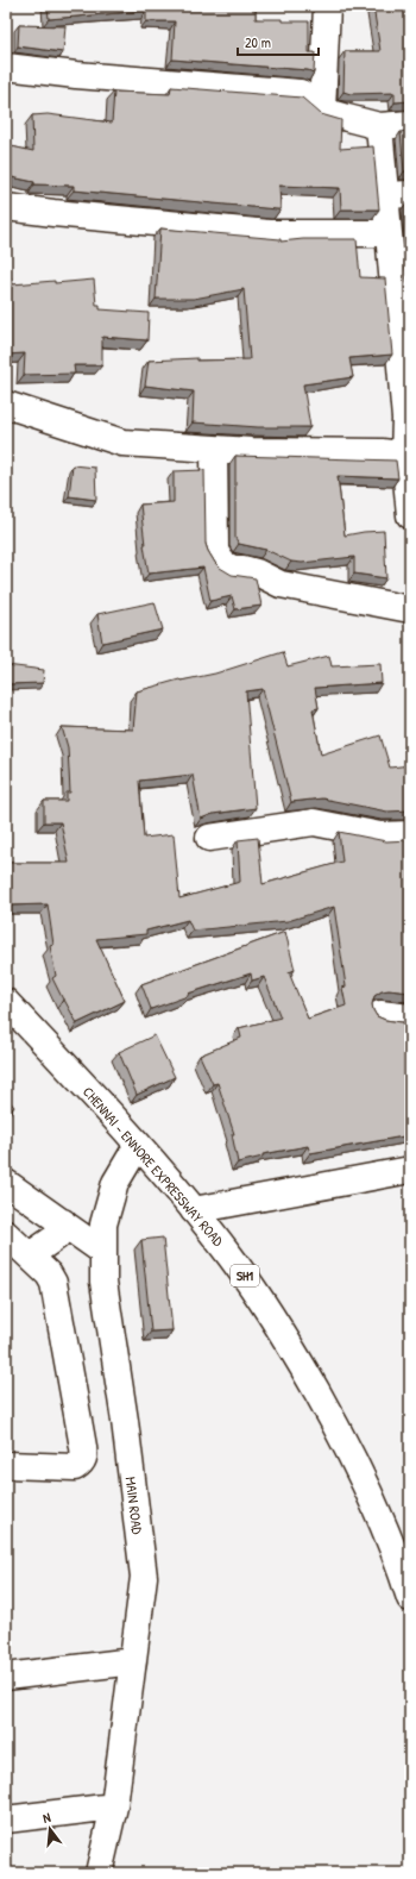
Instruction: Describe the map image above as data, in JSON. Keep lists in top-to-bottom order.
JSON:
{
  "streets": {
    "street": ["CHENNAI - ENNORE EXPRESSWAY ROAD", "SH1", "MAIN ROAD"]
  },
  "crossings": [
    ["CHENNAI - ENNORE EXPRESSWAY ROAD", "MAIN ROAD"]
  ],
  "scale_bar": "20 m",
  "north": "top"
}
